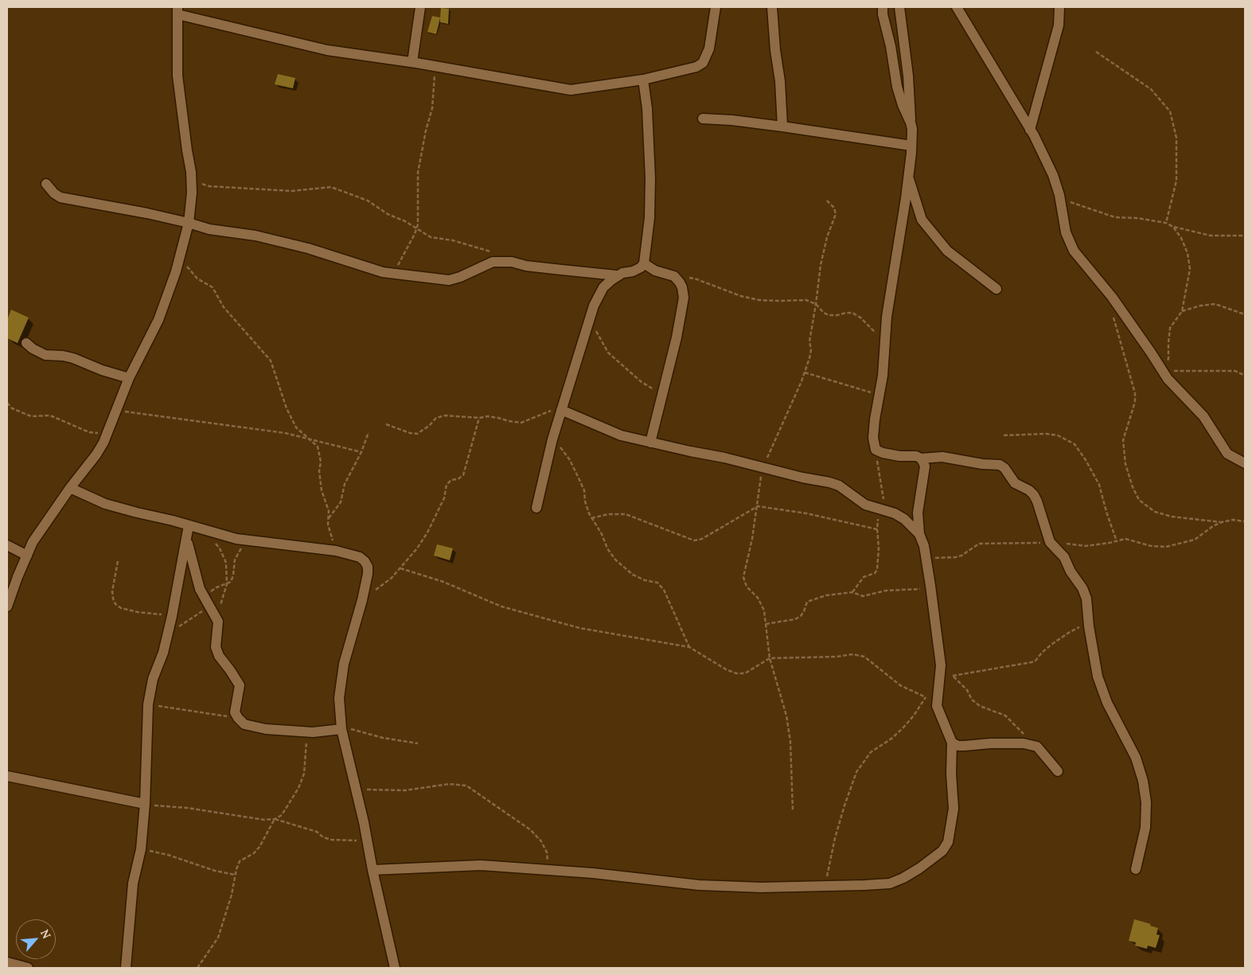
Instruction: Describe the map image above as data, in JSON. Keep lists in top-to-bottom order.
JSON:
{
  "north": "top right"
}
